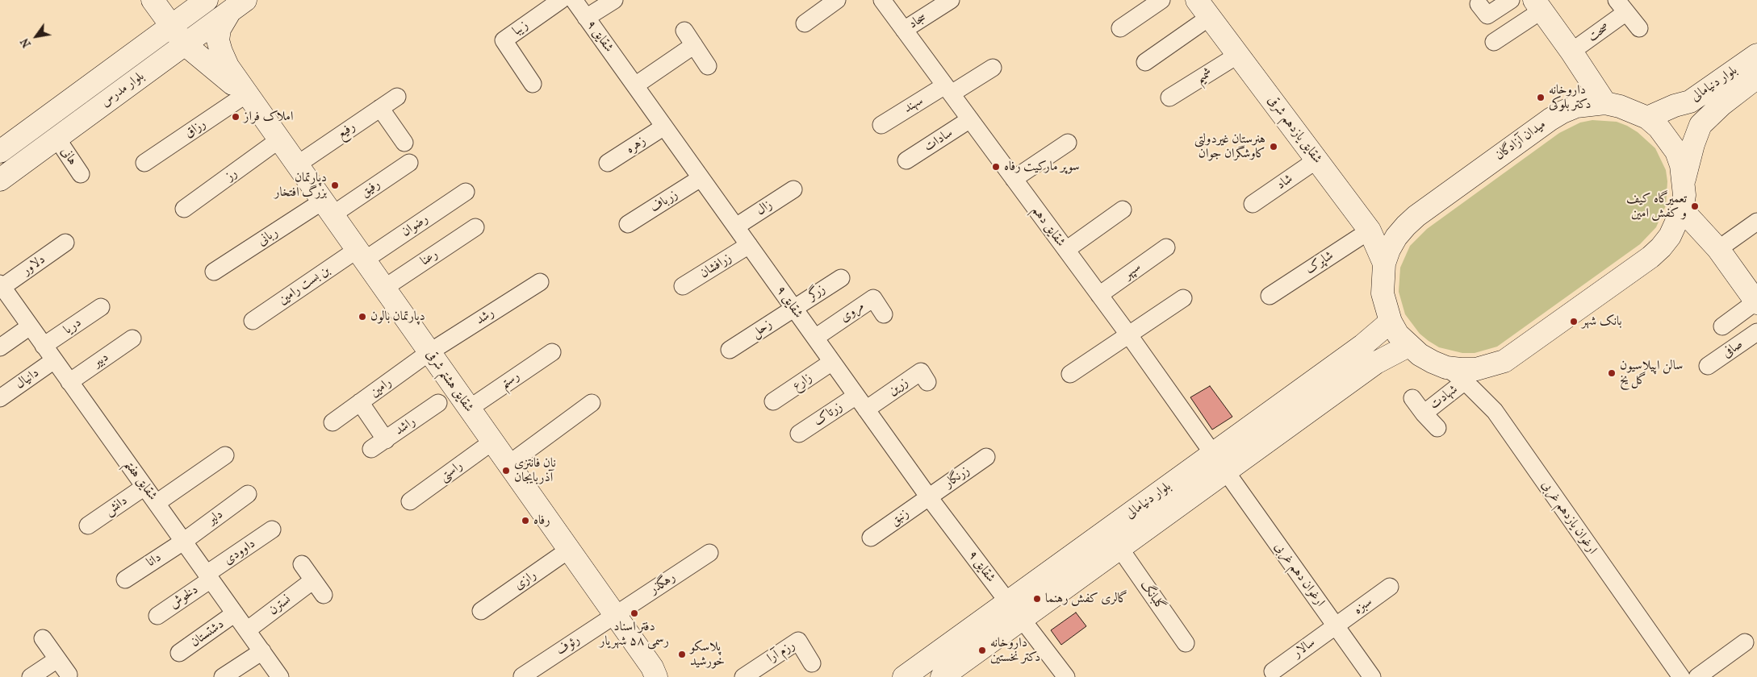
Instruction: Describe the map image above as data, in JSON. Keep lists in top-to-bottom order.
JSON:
{
  "streets": {
    "main road": [
      "بلوار دنیامالی",
      "بلوار مدرس",
      "شقایق یازدهم شرقی",
      "میدان آزادگان",
      "شقایق هشتم شرقی"
    ],
    "street": [
      "سجاد",
      "زیبا",
      "صحت",
      "شقایق ۹",
      "شمیم",
      "سهند",
      "رزاق",
      "رفیع",
      "سادات",
      "زهره",
      "هانی",
      "رز",
      "شاد",
      "رفیق",
      "زرباف",
      "زال",
      "رضوان",
      "شقایق دهم",
      "ربانی",
      "رعنا",
      "شاپرک",
      "دلاور",
      "زرافشان",
      "سپهر",
      "بن بست رامین",
      "زرگر",
      "مروی",
      "رشد",
      "دریا",
      "زحل",
      "صافی",
      "دبیر",
      "دانیال",
      "رستم",
      "زارع",
      "زرین",
      "رامین",
      "شهادت",
      "زرتاک",
      "راشد",
      "راستی",
      "زرنگار",
      "شقایق هفتم",
      "دانش",
      "دلیر",
      "زنبق",
      "ارغوان یازدهم غربی",
      "داوودی",
      "دانا",
      "ارغوان دهم غربی",
      "رازی",
      "رهگذر",
      "گلبانگ",
      "دلخوش",
      "نسترن",
      "سبزه",
      "دشتستان",
      "رئوف",
      "سالار",
      "رزم آرا"
    ]
  },
  "crossings": [
    ["سجاد", "شقایق دهم"],
    ["شقایق ۹", "بلوار دنیامالی"],
    ["شقایق ۹", "زهره"],
    ["شقایق ۹", "زرباف"],
    ["شقایق ۹", "زال"],
    ["شقایق ۹", "زرافشان"],
    ["شقایق ۹", "زرگر"],
    ["شقایق ۹", "مروی"],
    ["شقایق ۹", "زحل"],
    ["شقایق ۹", "زارع"],
    ["شقایق ۹", "زرین"],
    ["شقایق ۹", "زرتاک"],
    ["شقایق ۹", "زرنگار"],
    ["شقایق ۹", "زنبق"],
    ["شمیم", "شقایق یازدهم شرقی"],
    ["بلوار دنیامالی", "میدان آزادگان"],
    ["بلوار دنیامالی", "شقایق دهم"],
    ["بلوار دنیامالی", "ارغوان دهم غربی"],
    ["بلوار دنیامالی", "گلبانگ"],
    ["بلوار مدرس", "هانی"],
    ["بلوار مدرس", "شقایق هشتم شرقی"],
    ["سهند", "شقایق دهم"],
    ["رزاق", "شقایق هشتم شرقی"],
    ["شقایق یازدهم شرقی", "میدان آزادگان"],
    ["شقایق یازدهم شرقی", "شاد"],
    ["شقایق یازدهم شرقی", "شاپرک"],
    ["رفیع", "شقایق هشتم شرقی"],
    ["سادات", "شقایق دهم"],
    ["میدان آزادگان", "ارغوان یازدهم غربی"],
    ["رز", "شقایق هشتم شرقی"],
    ["رفیق", "ربانی"],
    ["رفیق", "شقایق هشتم شرقی"],
    ["رضوان", "بن بست رامین"],
    ["رضوان", "شقایق هشتم شرقی"],
    ["شقایق دهم", "سپهر"],
    ["ربانی", "شقایق هشتم شرقی"],
    ["رعنا", "شقایق هشتم شرقی"],
    ["دلاور", "شقایق هفتم"],
    ["بن بست رامین", "شقایق هشتم شرقی"],
    ["زرگر", "زحل"],
    ["رشد", "شقایق هشتم شرقی"],
    ["رشد", "رامین"],
    ["دریا", "شقایق هفتم"],
    ["دبیر", "شقایق هفتم"],
    ["دانیال", "شقایق هفتم"],
    ["رستم", "شقایق هشتم شرقی"],
    ["شقایق هشتم شرقی", "رامین"],
    ["شقایق هشتم شرقی", "راستی"],
    ["شقایق هشتم شرقی", "رازی"],
    ["شقایق هشتم شرقی", "رهگذر"],
    ["شقایق هشتم شرقی", "رئوف"],
    ["زرین", "زرتاک"],
    ["رامین", "راشد"],
    ["شهادت", "ارغوان یازدهم غربی"],
    ["زرنگار", "زنبق"],
    ["شقایق هفتم", "دانش"],
    ["شقایق هفتم", "دلیر"],
    ["شقایق هفتم", "داوودی"],
    ["شقایق هفتم", "دانا"],
    ["شقایق هفتم", "دلخوش"],
    ["شقایق هفتم", "نسترن"],
    ["شقایق هفتم", "دشتستان"],
    ["دلیر", "دانا"],
    ["داوودی", "دلخوش"],
    ["ارغوان دهم غربی", "سبزه"],
    ["ارغوان دهم غربی", "سالار"],
    ["رهگذر", "رئوف"],
    ["سبزه", "سالار"]
  ],
  "places": [
    "داروخانه دکتر بلوکی",
    "املاک فراز",
    "هنرستان غیردولتی کاوشگران جوان",
    "سوپر مارکیت رفاه",
    "دپارتمان بزرگ افتخار",
    "تعمیرگاه کیف و کفش امین",
    "دپارتمان بالون",
    "بانک شهر",
    "سالن اپیلاسیون گل یخ",
    "نان فانتزی آذربایجان",
    "رفاه",
    "گالری کفش رهنما",
    "دفتر اسناد رسمی ۵۸ شهریار",
    "داروخانه دکتر نخستین",
    "پلاسکو خورشید"
  ],
  "north": "bottom left"
}
